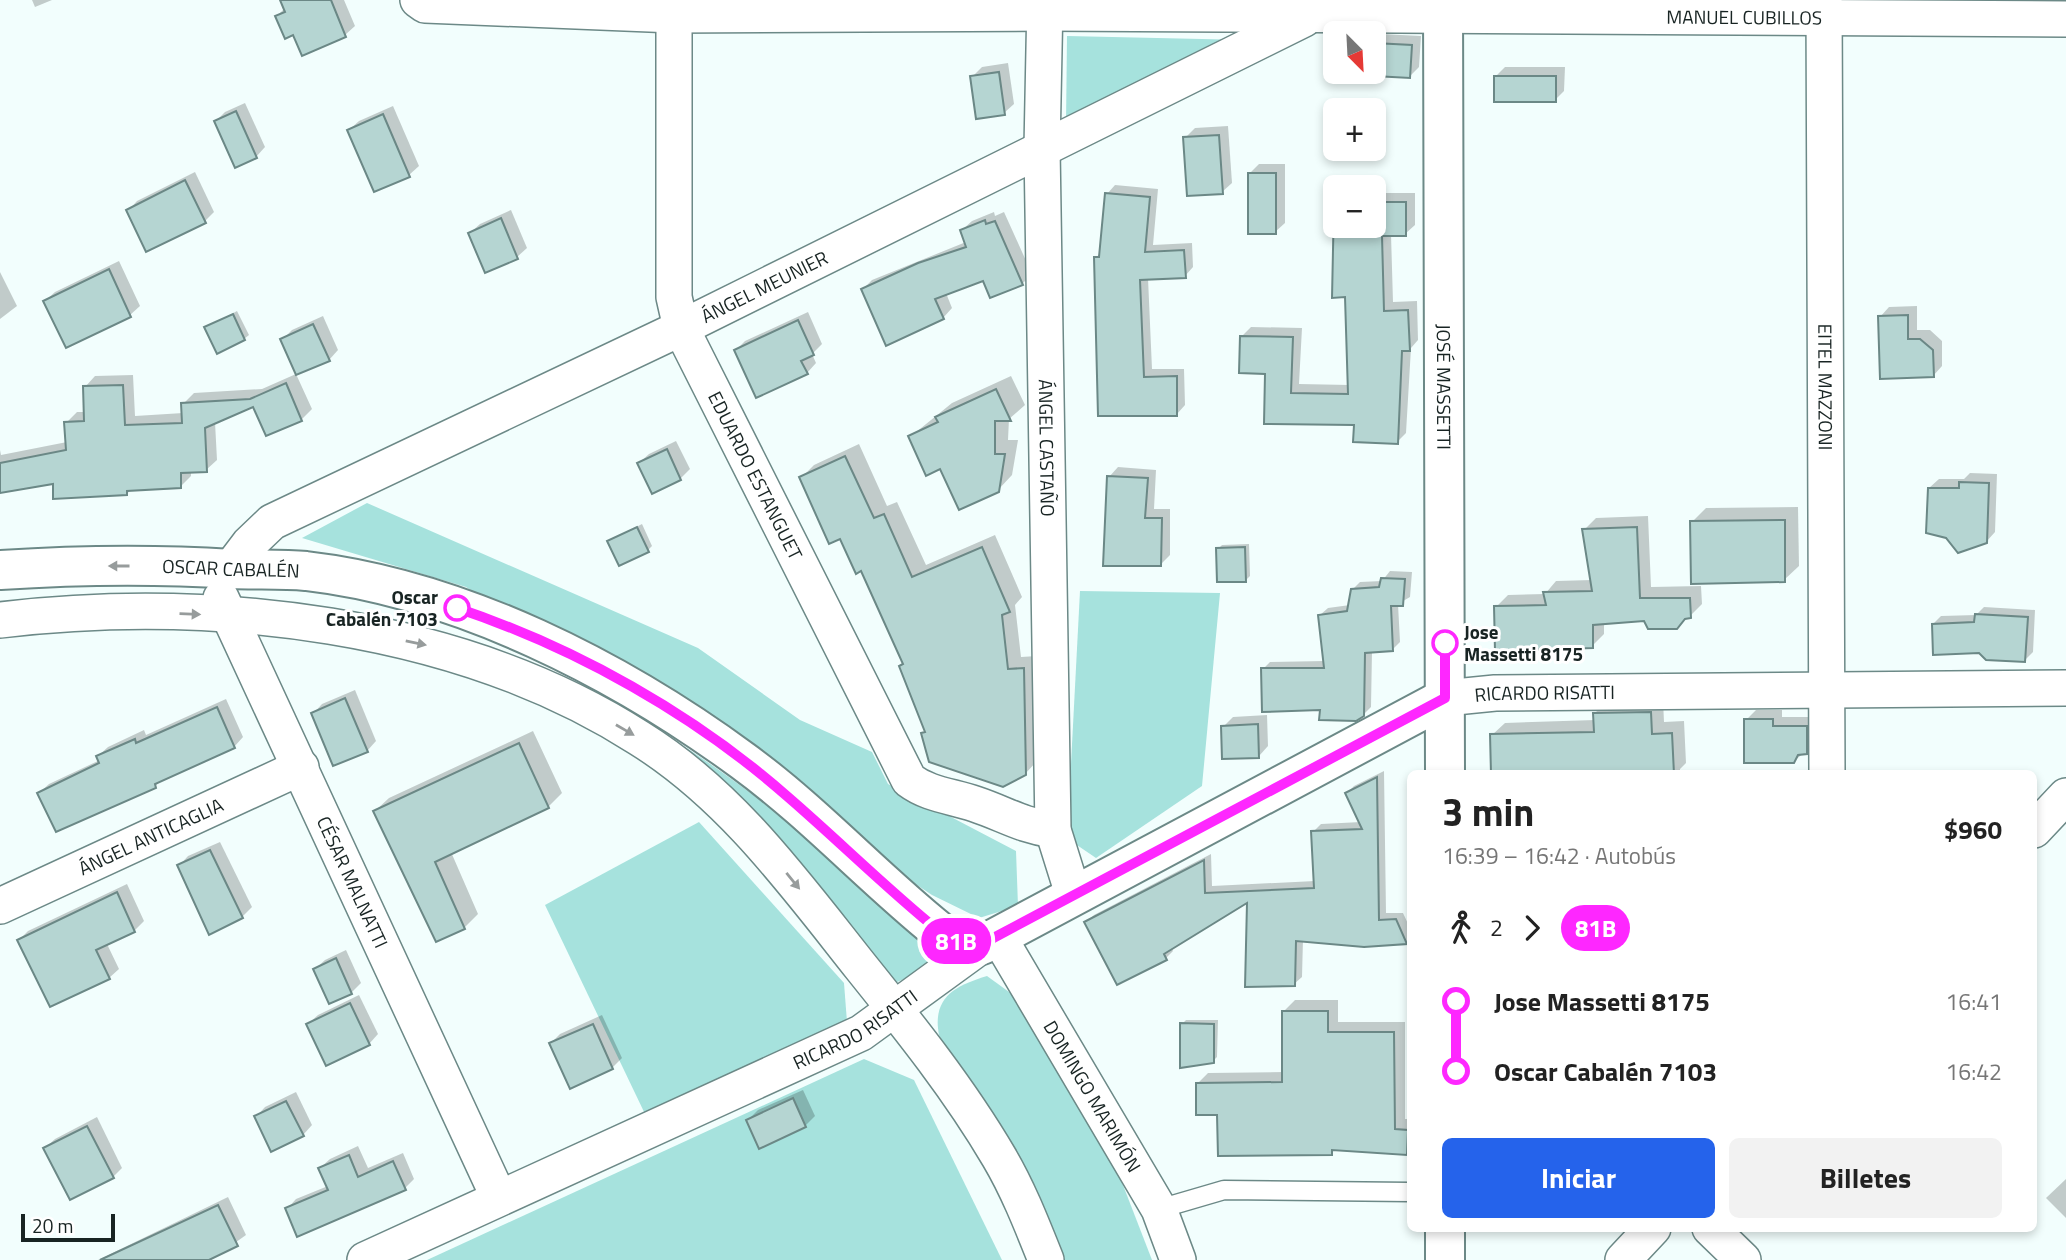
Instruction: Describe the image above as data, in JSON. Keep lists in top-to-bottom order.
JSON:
{
  "streets": {
    "main road": ["JOSÉ MASSETTI", "OSCAR CABALÉN", "RICARDO RISATTI"],
    "street": [
      "MANUEL CUBILLOS",
      "ÁNGEL MEUNIER",
      "EITEL MAZZONI",
      "ÁNGEL CASTAÑO",
      "EDUARDO ESTANGUET",
      "ÁNGEL ANTICAGLIA",
      "CÉSAR MALNATTI",
      "DOMINGO MARIMÓN"
    ]
  },
  "crossings": [
    ["MANUEL CUBILLOS", "ÁNGEL MEUNIER"],
    ["MANUEL CUBILLOS", "JOSÉ MASSETTI"],
    ["MANUEL CUBILLOS", "EITEL MAZZONI"],
    ["MANUEL CUBILLOS", "ÁNGEL CASTAÑO"],
    ["MANUEL CUBILLOS", "EDUARDO ESTANGUET"],
    ["ÁNGEL MEUNIER", "ÁNGEL CASTAÑO"],
    ["ÁNGEL MEUNIER", "EDUARDO ESTANGUET"],
    ["ÁNGEL MEUNIER", "OSCAR CABALÉN"],
    ["ÁNGEL MEUNIER", "CÉSAR MALNATTI"],
    ["JOSÉ MASSETTI", "RICARDO RISATTI"],
    ["EITEL MAZZONI", "RICARDO RISATTI"],
    ["ÁNGEL CASTAÑO", "EDUARDO ESTANGUET"],
    ["ÁNGEL CASTAÑO", "RICARDO RISATTI"],
    ["OSCAR CABALÉN", "RICARDO RISATTI"],
    ["OSCAR CABALÉN", "CÉSAR MALNATTI"],
    ["OSCAR CABALÉN", "DOMINGO MARIMÓN"],
    ["RICARDO RISATTI", "CÉSAR MALNATTI"],
    ["RICARDO RISATTI", "DOMINGO MARIMÓN"],
    ["ÁNGEL ANTICAGLIA", "CÉSAR MALNATTI"]
  ],
  "places": ["Oscar Cabalén 7103", "Jose Massetti 8175"],
  "lines": ["bus line 81B"],
  "scale_bar": "20 m",
  "north": "bottom right",
  "page": {
    "on_map": "81B",
    "map_buttons": ["+", "−"],
    "heading": ["3 min", "16:39 – 16:42 · Autobús", "$960"],
    "legs": ["2", "81B"],
    "list": [
      {
        "name": "Jose Massetti 8175",
        "value": "16:41"
      },
      {
        "name": "Oscar Cabalén 7103",
        "value": "16:42"
      }
    ],
    "buttons": ["Iniciar", "Billetes"],
    "scale": "20 m"
  }
}
